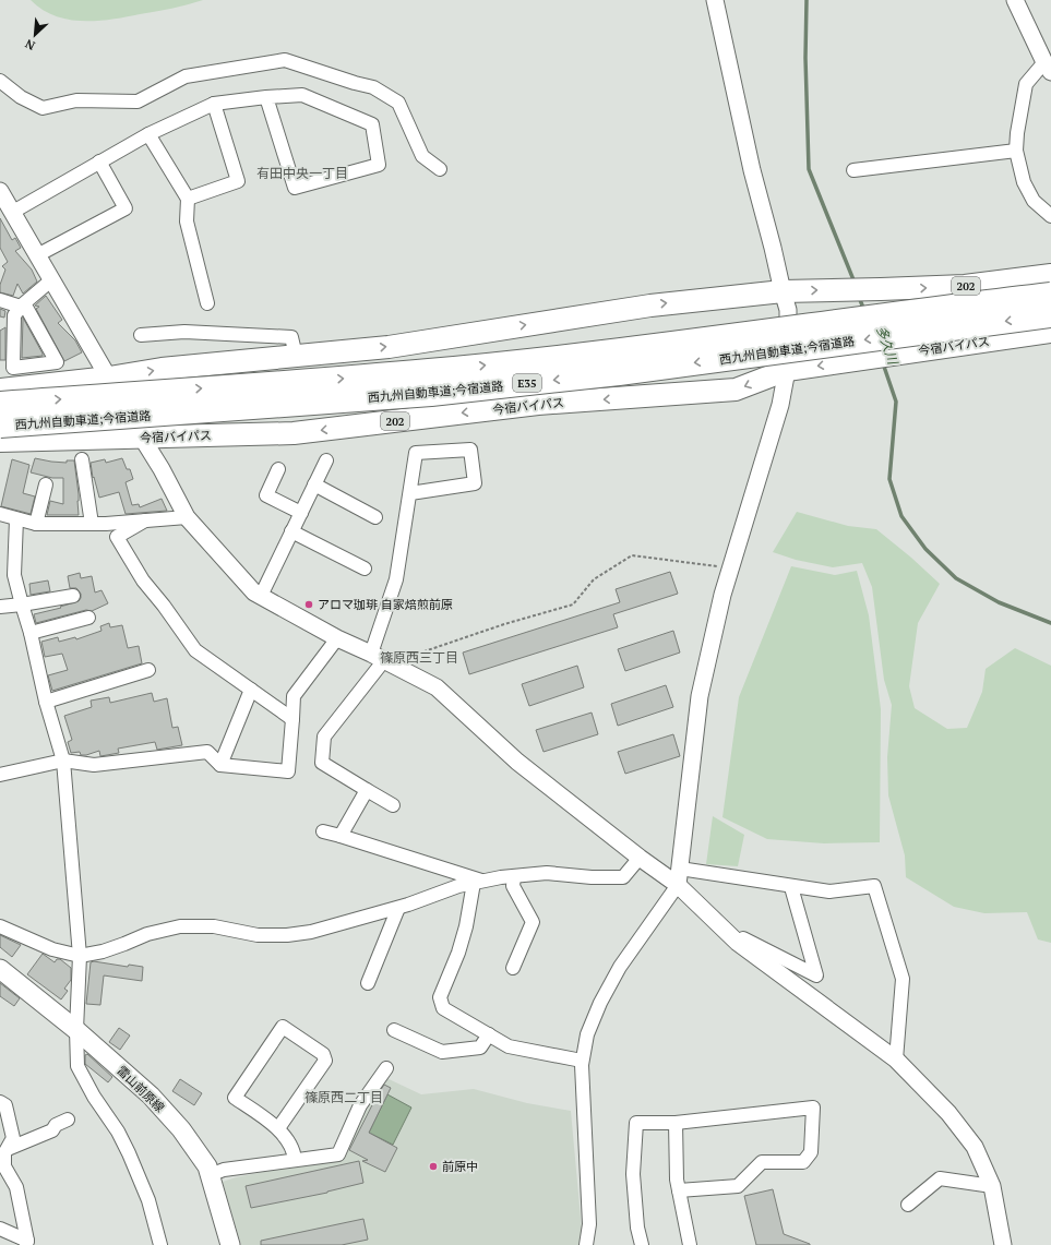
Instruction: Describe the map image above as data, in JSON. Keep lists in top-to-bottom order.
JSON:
{
  "streets": {
    "highway": [
      "202",
      "今宿バイパス",
      "西九州自動車道;今宿道路",
      "E35"
    ],
    "main road": ["雷山前原線"]
  },
  "districts": ["有田中央一丁目", "篠原西三丁目", "篠原西二丁目"],
  "water": ["多久川"],
  "places": ["アロマ珈琲 自家焙煎前原", "前原中"],
  "north": "bottom left"
}
